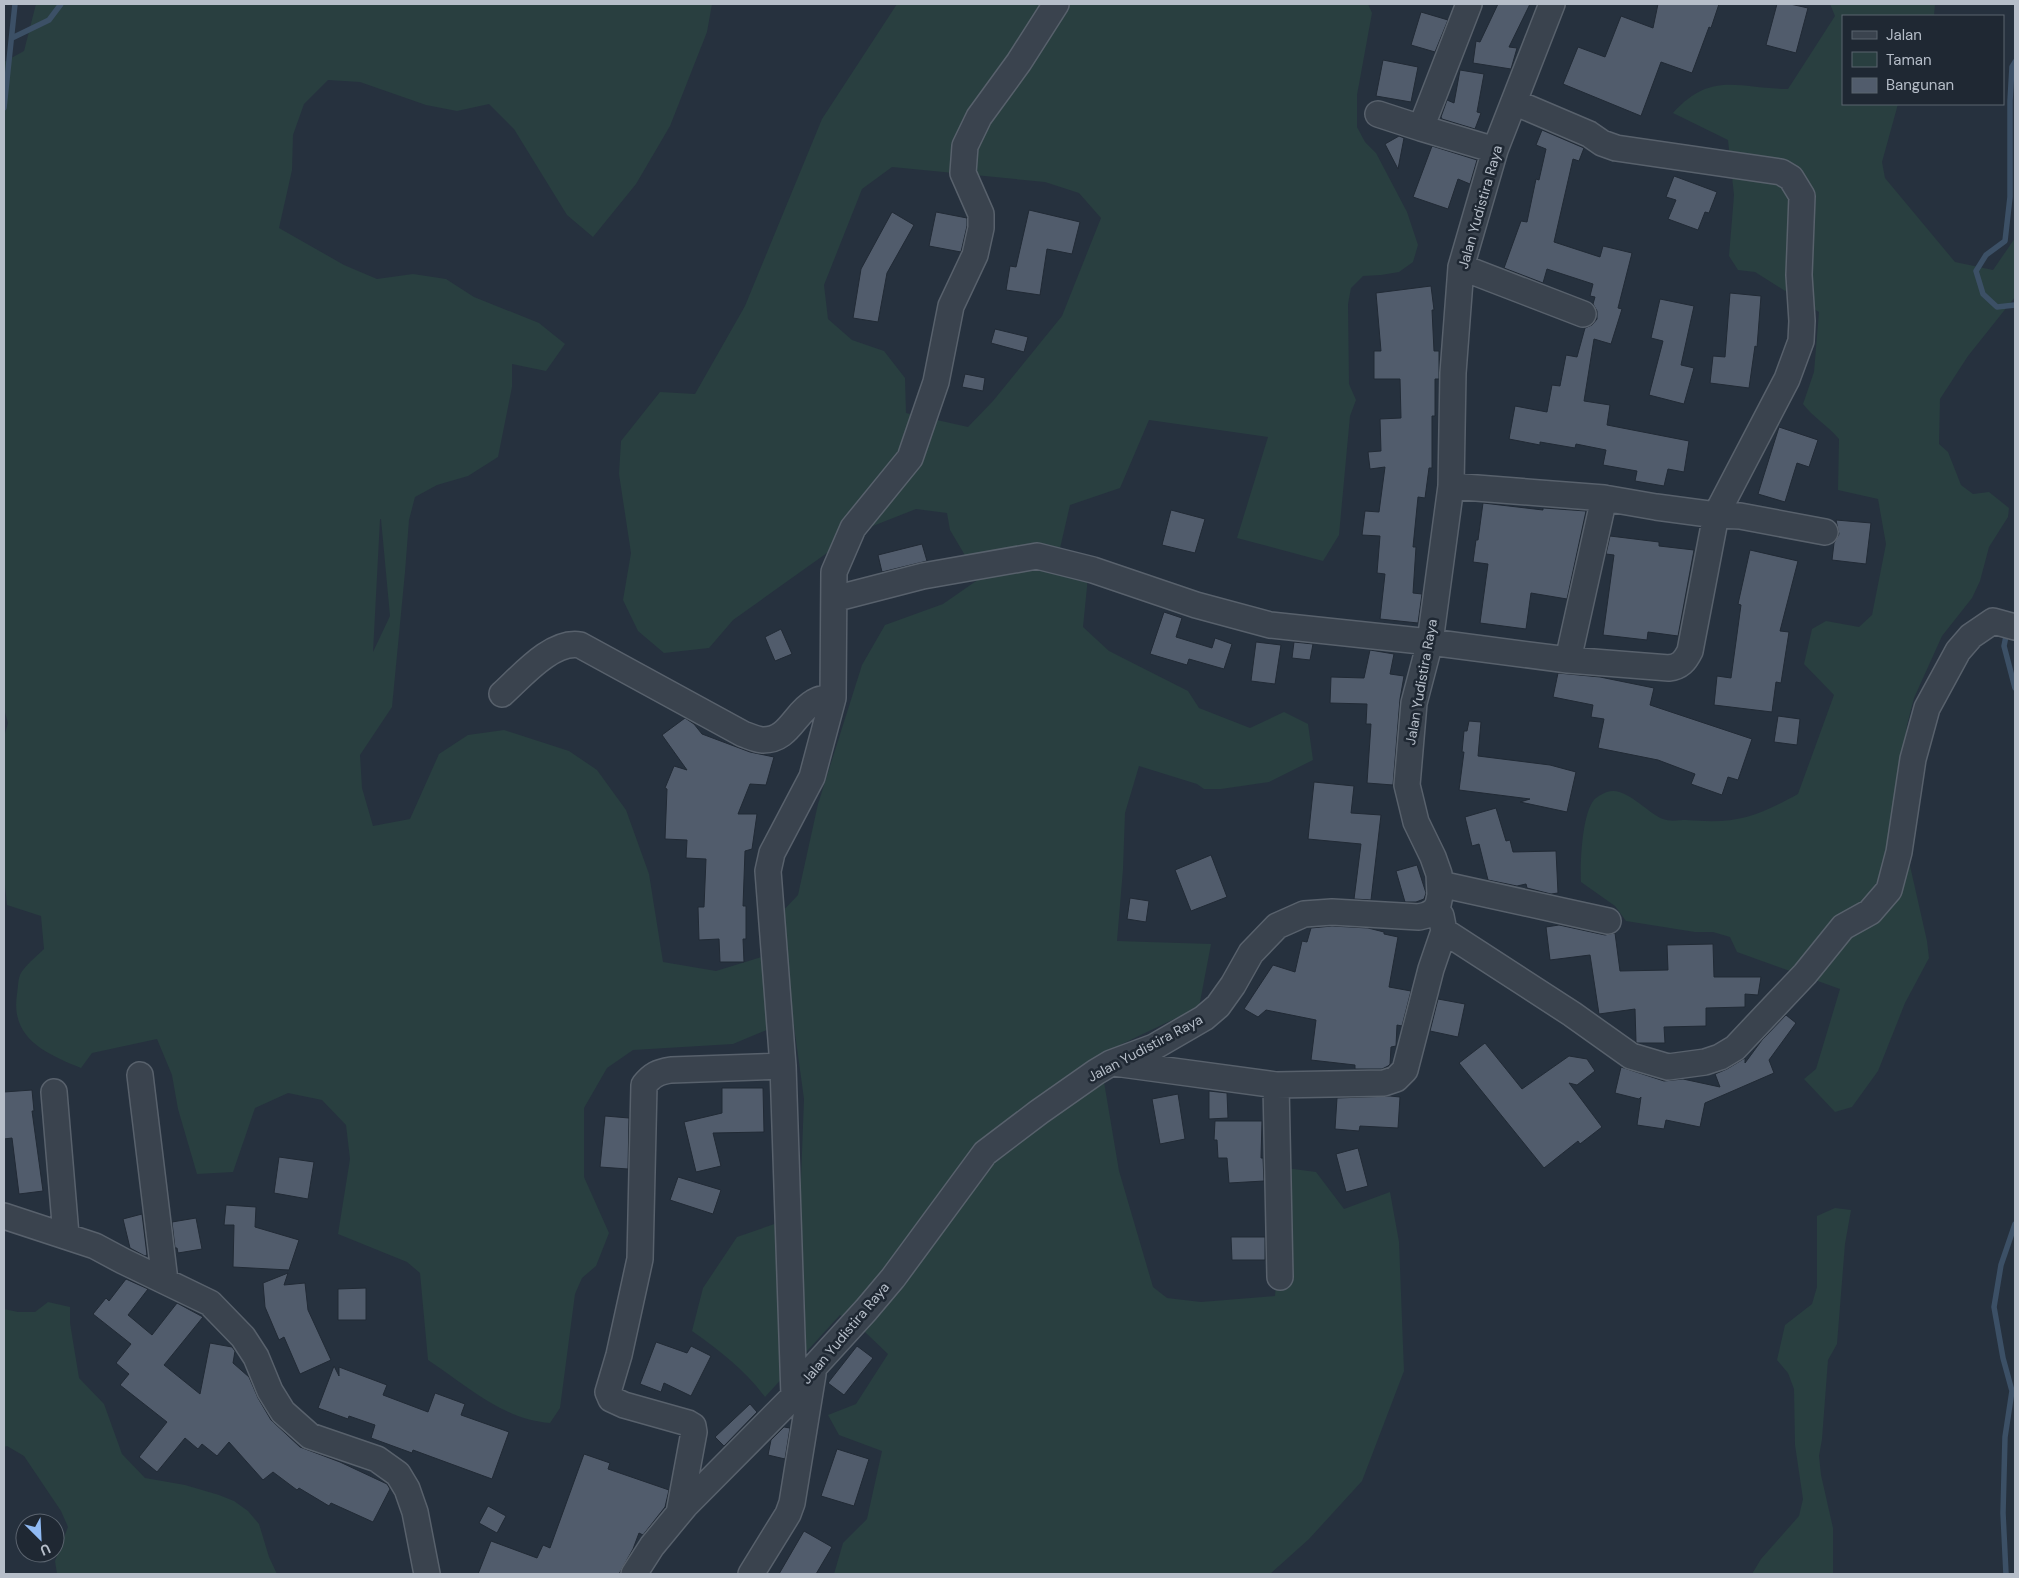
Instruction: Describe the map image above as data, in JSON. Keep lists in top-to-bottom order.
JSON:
{
  "streets": {
    "street": ["Jalan Yudistira Raya"]
  },
  "legend": ["Jalan", "Taman", "Bangunan"],
  "north": "bottom right"
}
